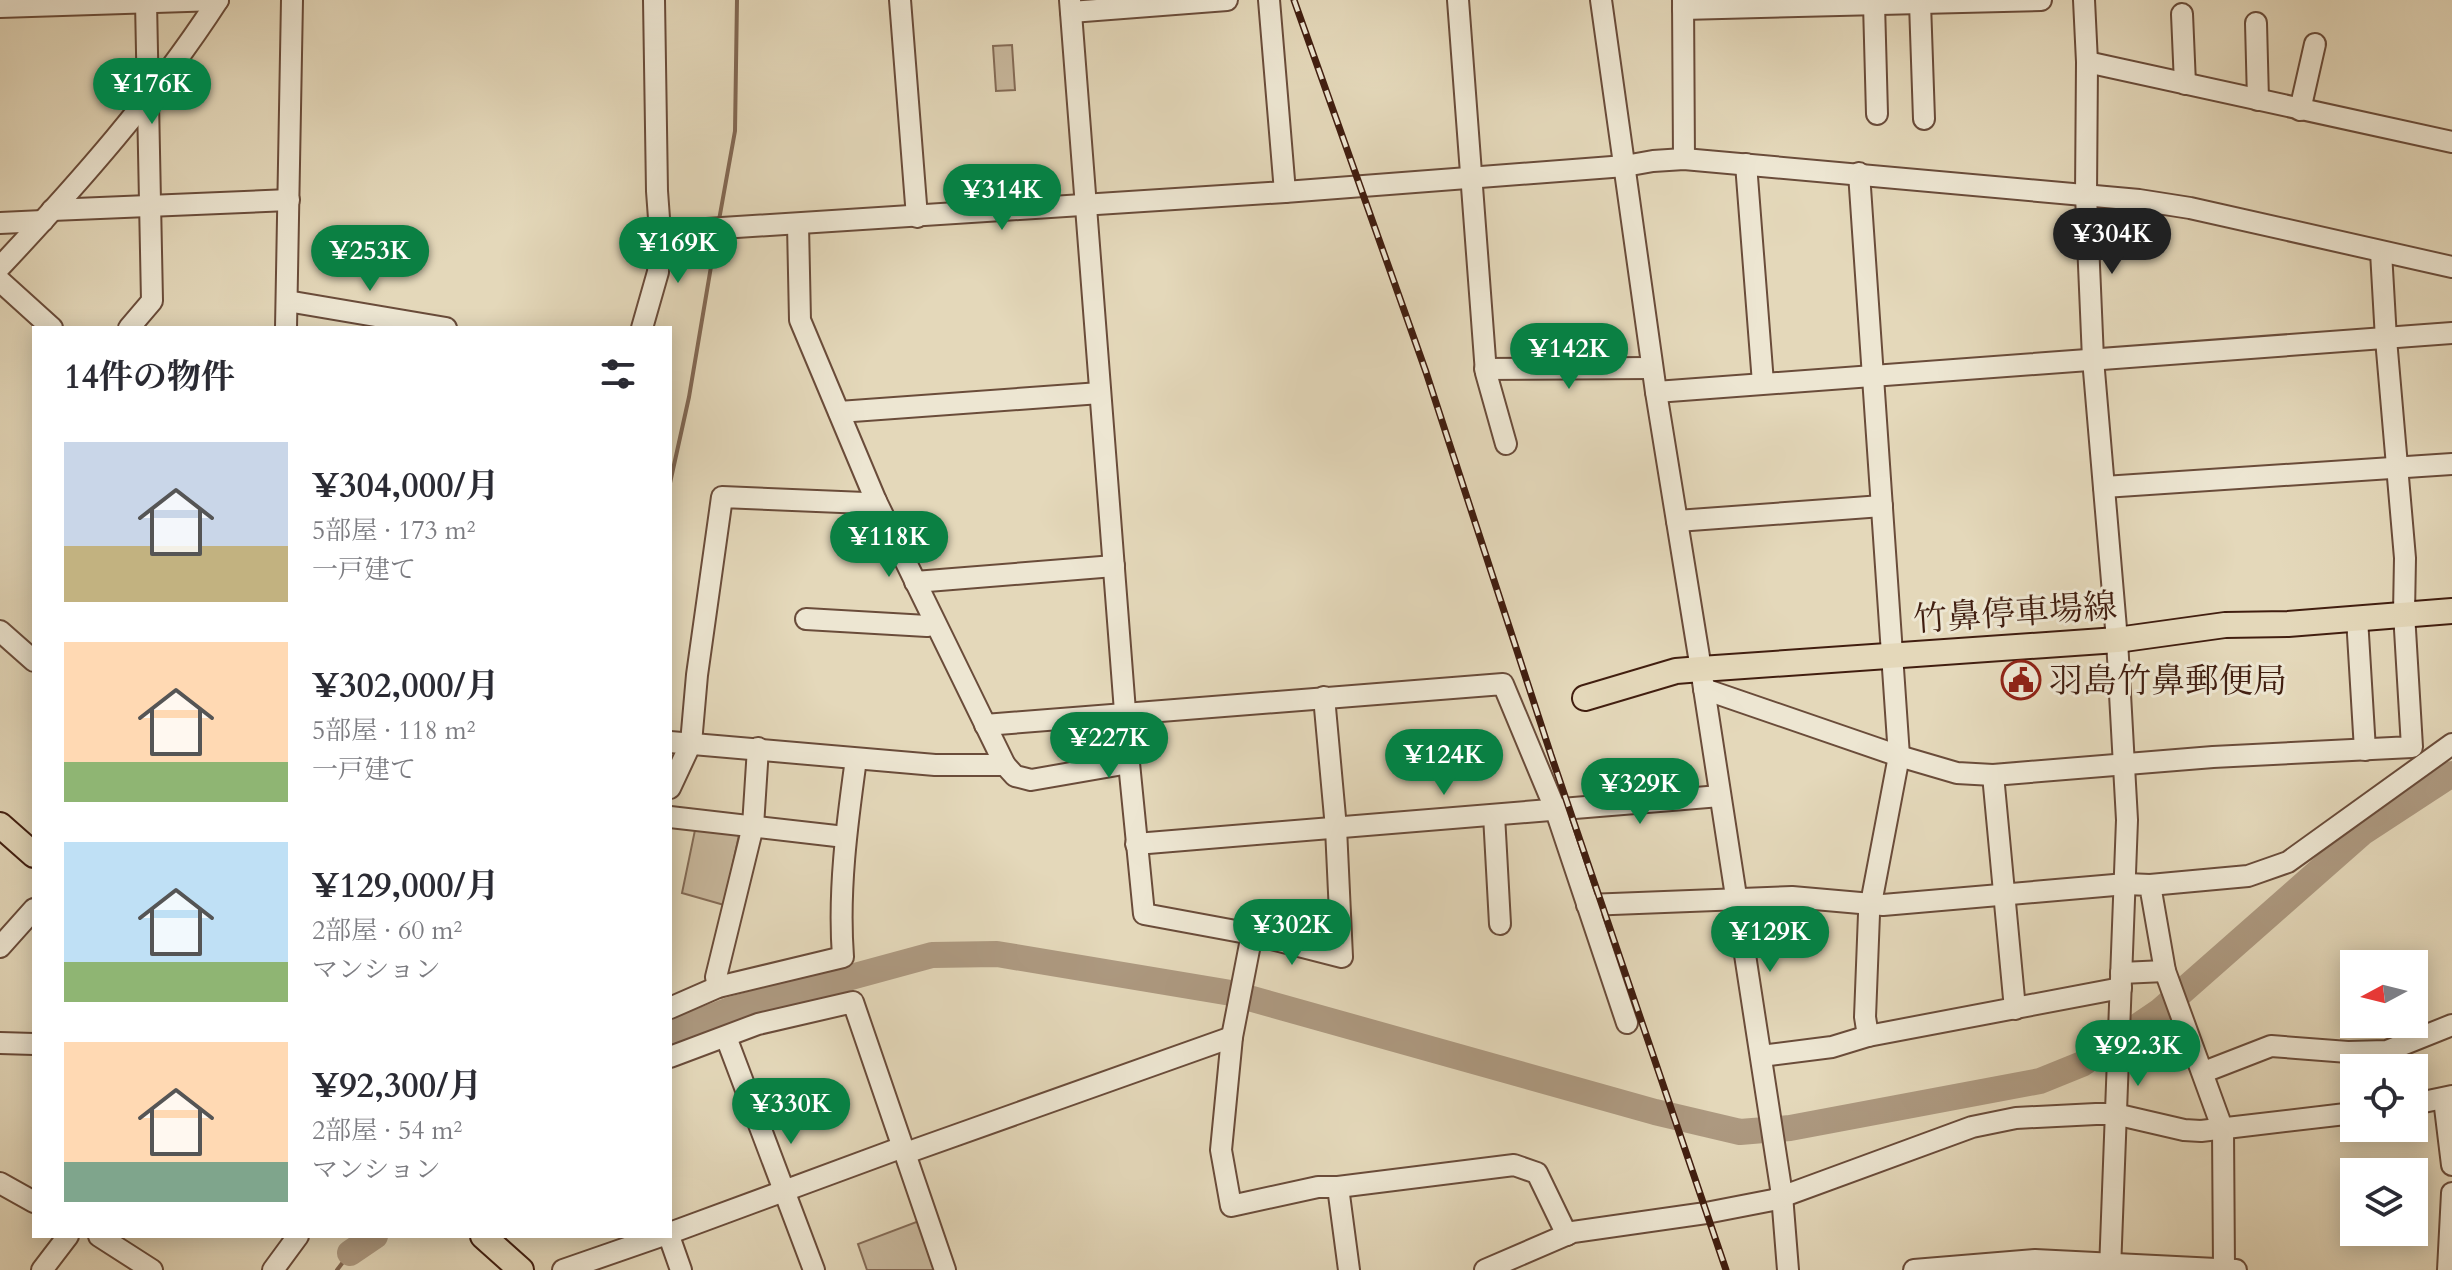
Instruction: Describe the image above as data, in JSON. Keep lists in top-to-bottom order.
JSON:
{
  "streets": {
    "main road": ["竹鼻停車場線"]
  },
  "places": {
    "public building": ["羽島竹鼻郵便局"]
  },
  "north": "left",
  "page": {
    "price": [
      "¥176K",
      "¥314K",
      "¥304K",
      "¥169K",
      "¥253K",
      "¥142K",
      "¥118K",
      "¥227K",
      "¥124K",
      "¥329K",
      "¥302K",
      "¥129K",
      "¥92.3K",
      "¥330K"
    ],
    "heading": "14件の物件",
    "list": [
      {
        "name": "¥304,000/月",
        "note": "5部屋 · 173 m² · 一戸建て"
      },
      {
        "name": "¥302,000/月",
        "note": "5部屋 · 118 m² · 一戸建て"
      },
      {
        "name": "¥129,000/月",
        "note": "2部屋 · 60 m² · マンション"
      },
      {
        "name": "¥92,300/月",
        "note": "2部屋 · 54 m² · マンション"
      }
    ]
  }
}
